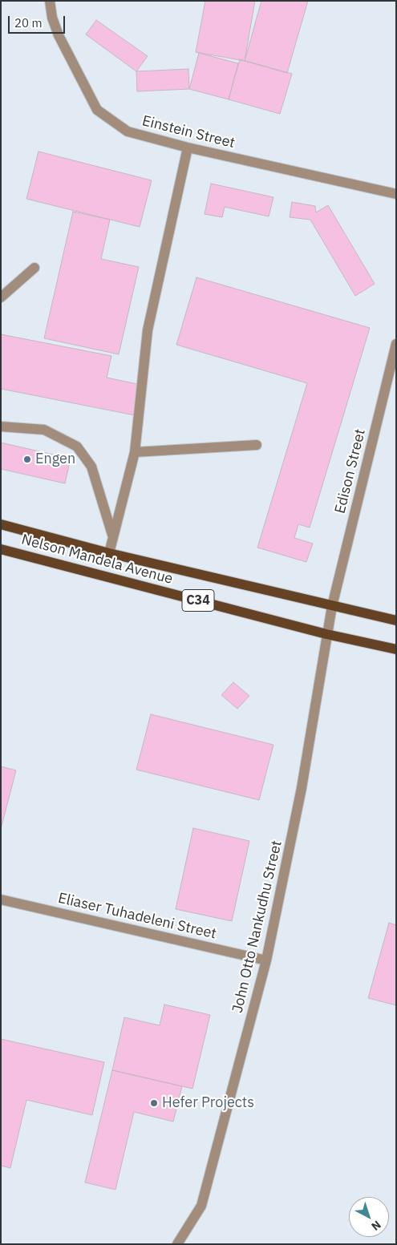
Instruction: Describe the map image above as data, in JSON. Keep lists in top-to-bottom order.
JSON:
{
  "streets": {
    "main road": ["Nelson Mandela Avenue", "C34"],
    "street": [
      "Einstein Street",
      "Edison Street",
      "Eliaser Tuhadeleni Street",
      "John Otto Nankudhu Street"
    ]
  },
  "crossings": [
    ["Edison Street", "Nelson Mandela Avenue"],
    ["Edison Street", "John Otto Nankudhu Street"],
    ["Nelson Mandela Avenue", "John Otto Nankudhu Street"],
    ["Eliaser Tuhadeleni Street", "John Otto Nankudhu Street"]
  ],
  "places": ["Engen", "Hefer Projects"],
  "scale_bar": "20 m",
  "north": "bottom right"
}
